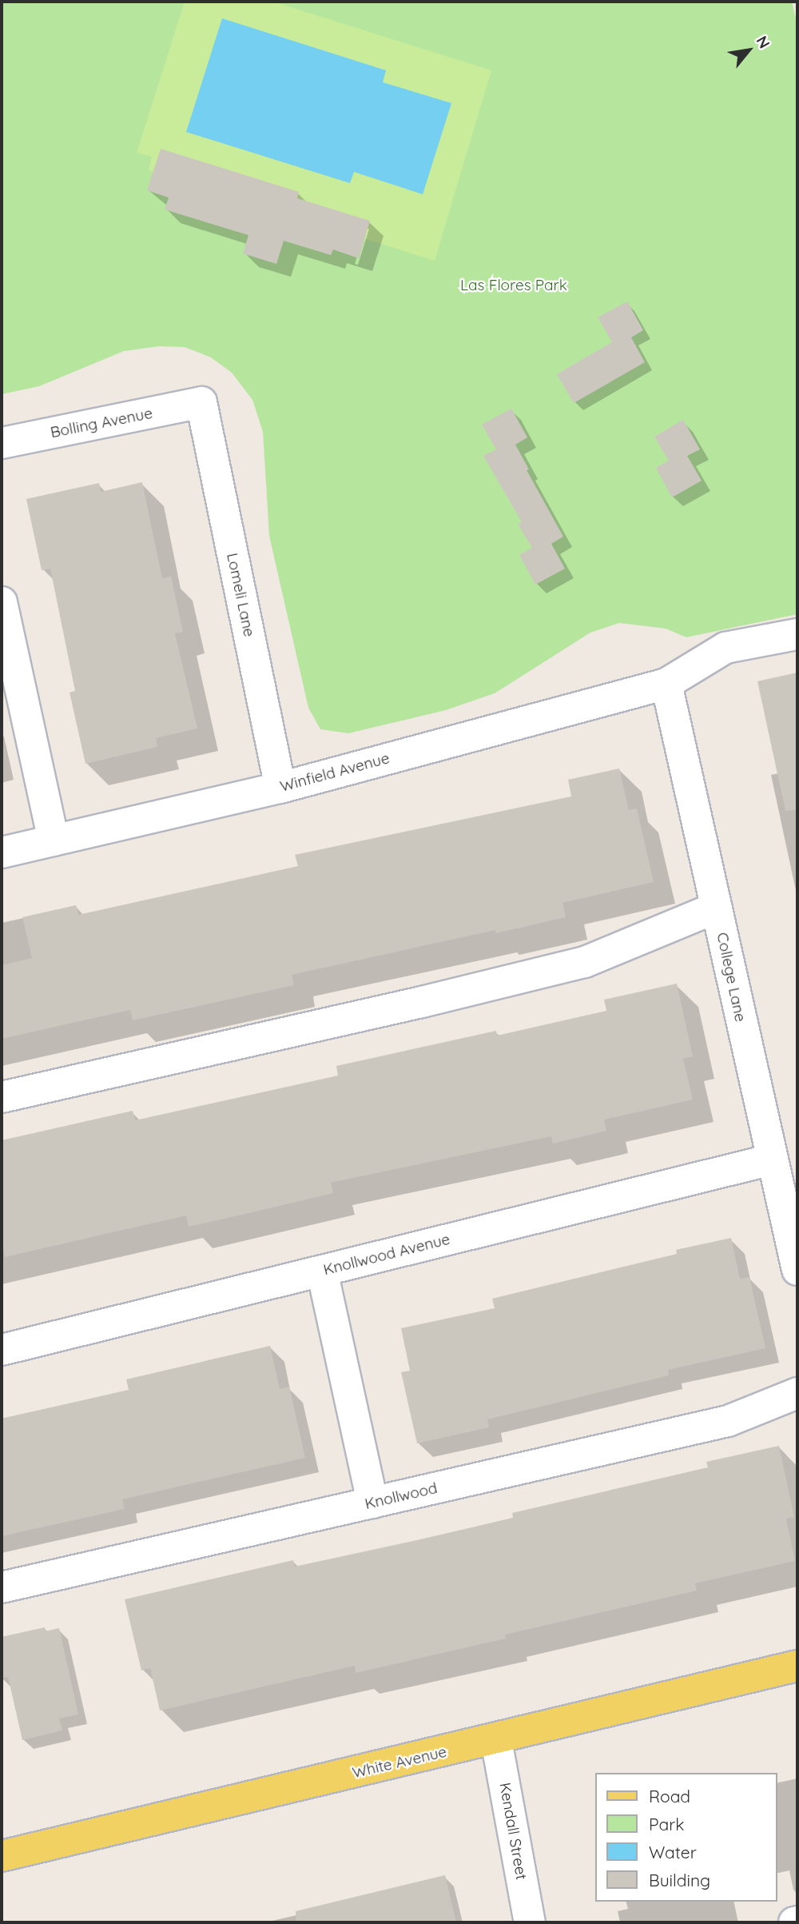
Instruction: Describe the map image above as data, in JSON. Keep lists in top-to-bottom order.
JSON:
{
  "streets": {
    "main road": ["White Avenue"],
    "street": [
      "Bolling Avenue",
      "Lomeli Lane",
      "Winfield Avenue",
      "College Lane",
      "Knollwood Avenue",
      "Knollwood",
      "Kendall Street"
    ]
  },
  "crossings": [
    ["Bolling Avenue", "Lomeli Lane"],
    ["Lomeli Lane", "Winfield Avenue"],
    ["Winfield Avenue", "College Lane"],
    ["College Lane", "Knollwood Avenue"],
    ["White Avenue", "Kendall Street"]
  ],
  "parks": ["Las Flores Park"],
  "legend": [
    "Road",
    "Park",
    "Water",
    "Building"
  ],
  "north": "top right"
}
